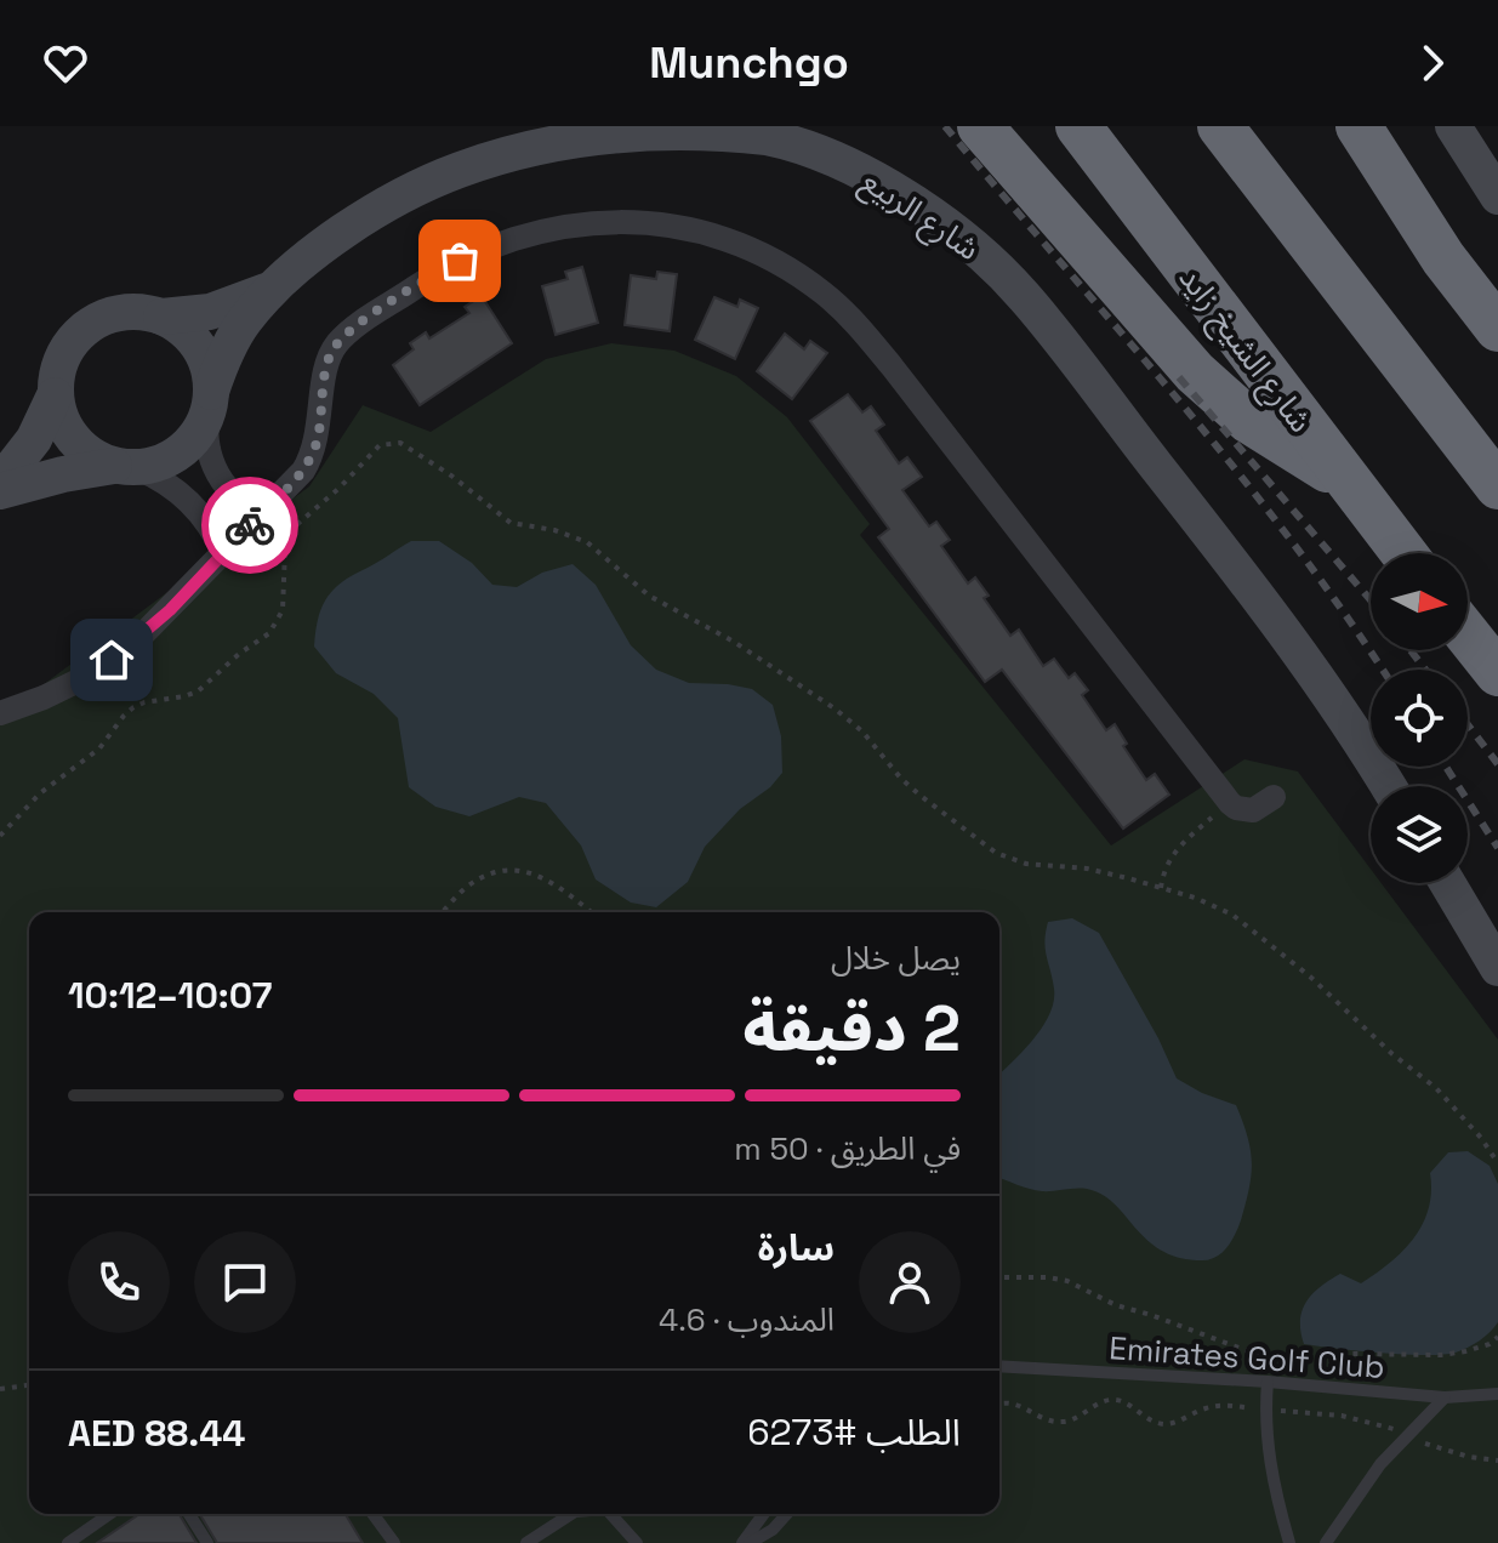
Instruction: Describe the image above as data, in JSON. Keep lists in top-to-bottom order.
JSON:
{
  "streets": {
    "highway": ["شارع الشيخ زايد"],
    "main road": ["شارع الربيع"],
    "lane": ["Emirates Golf Club"]
  },
  "north": "right",
  "page": {
    "header": "Munchgo",
    "heading": ["2 دقيقة", "يصل خلال", "10:07–10:12"],
    "panel": [
      "سارة",
      "المندوب · 4.6",
      "الطلب #6273",
      "AED 88.44"
    ],
    "bar": "في الطريق · 50 m"
  }
}
